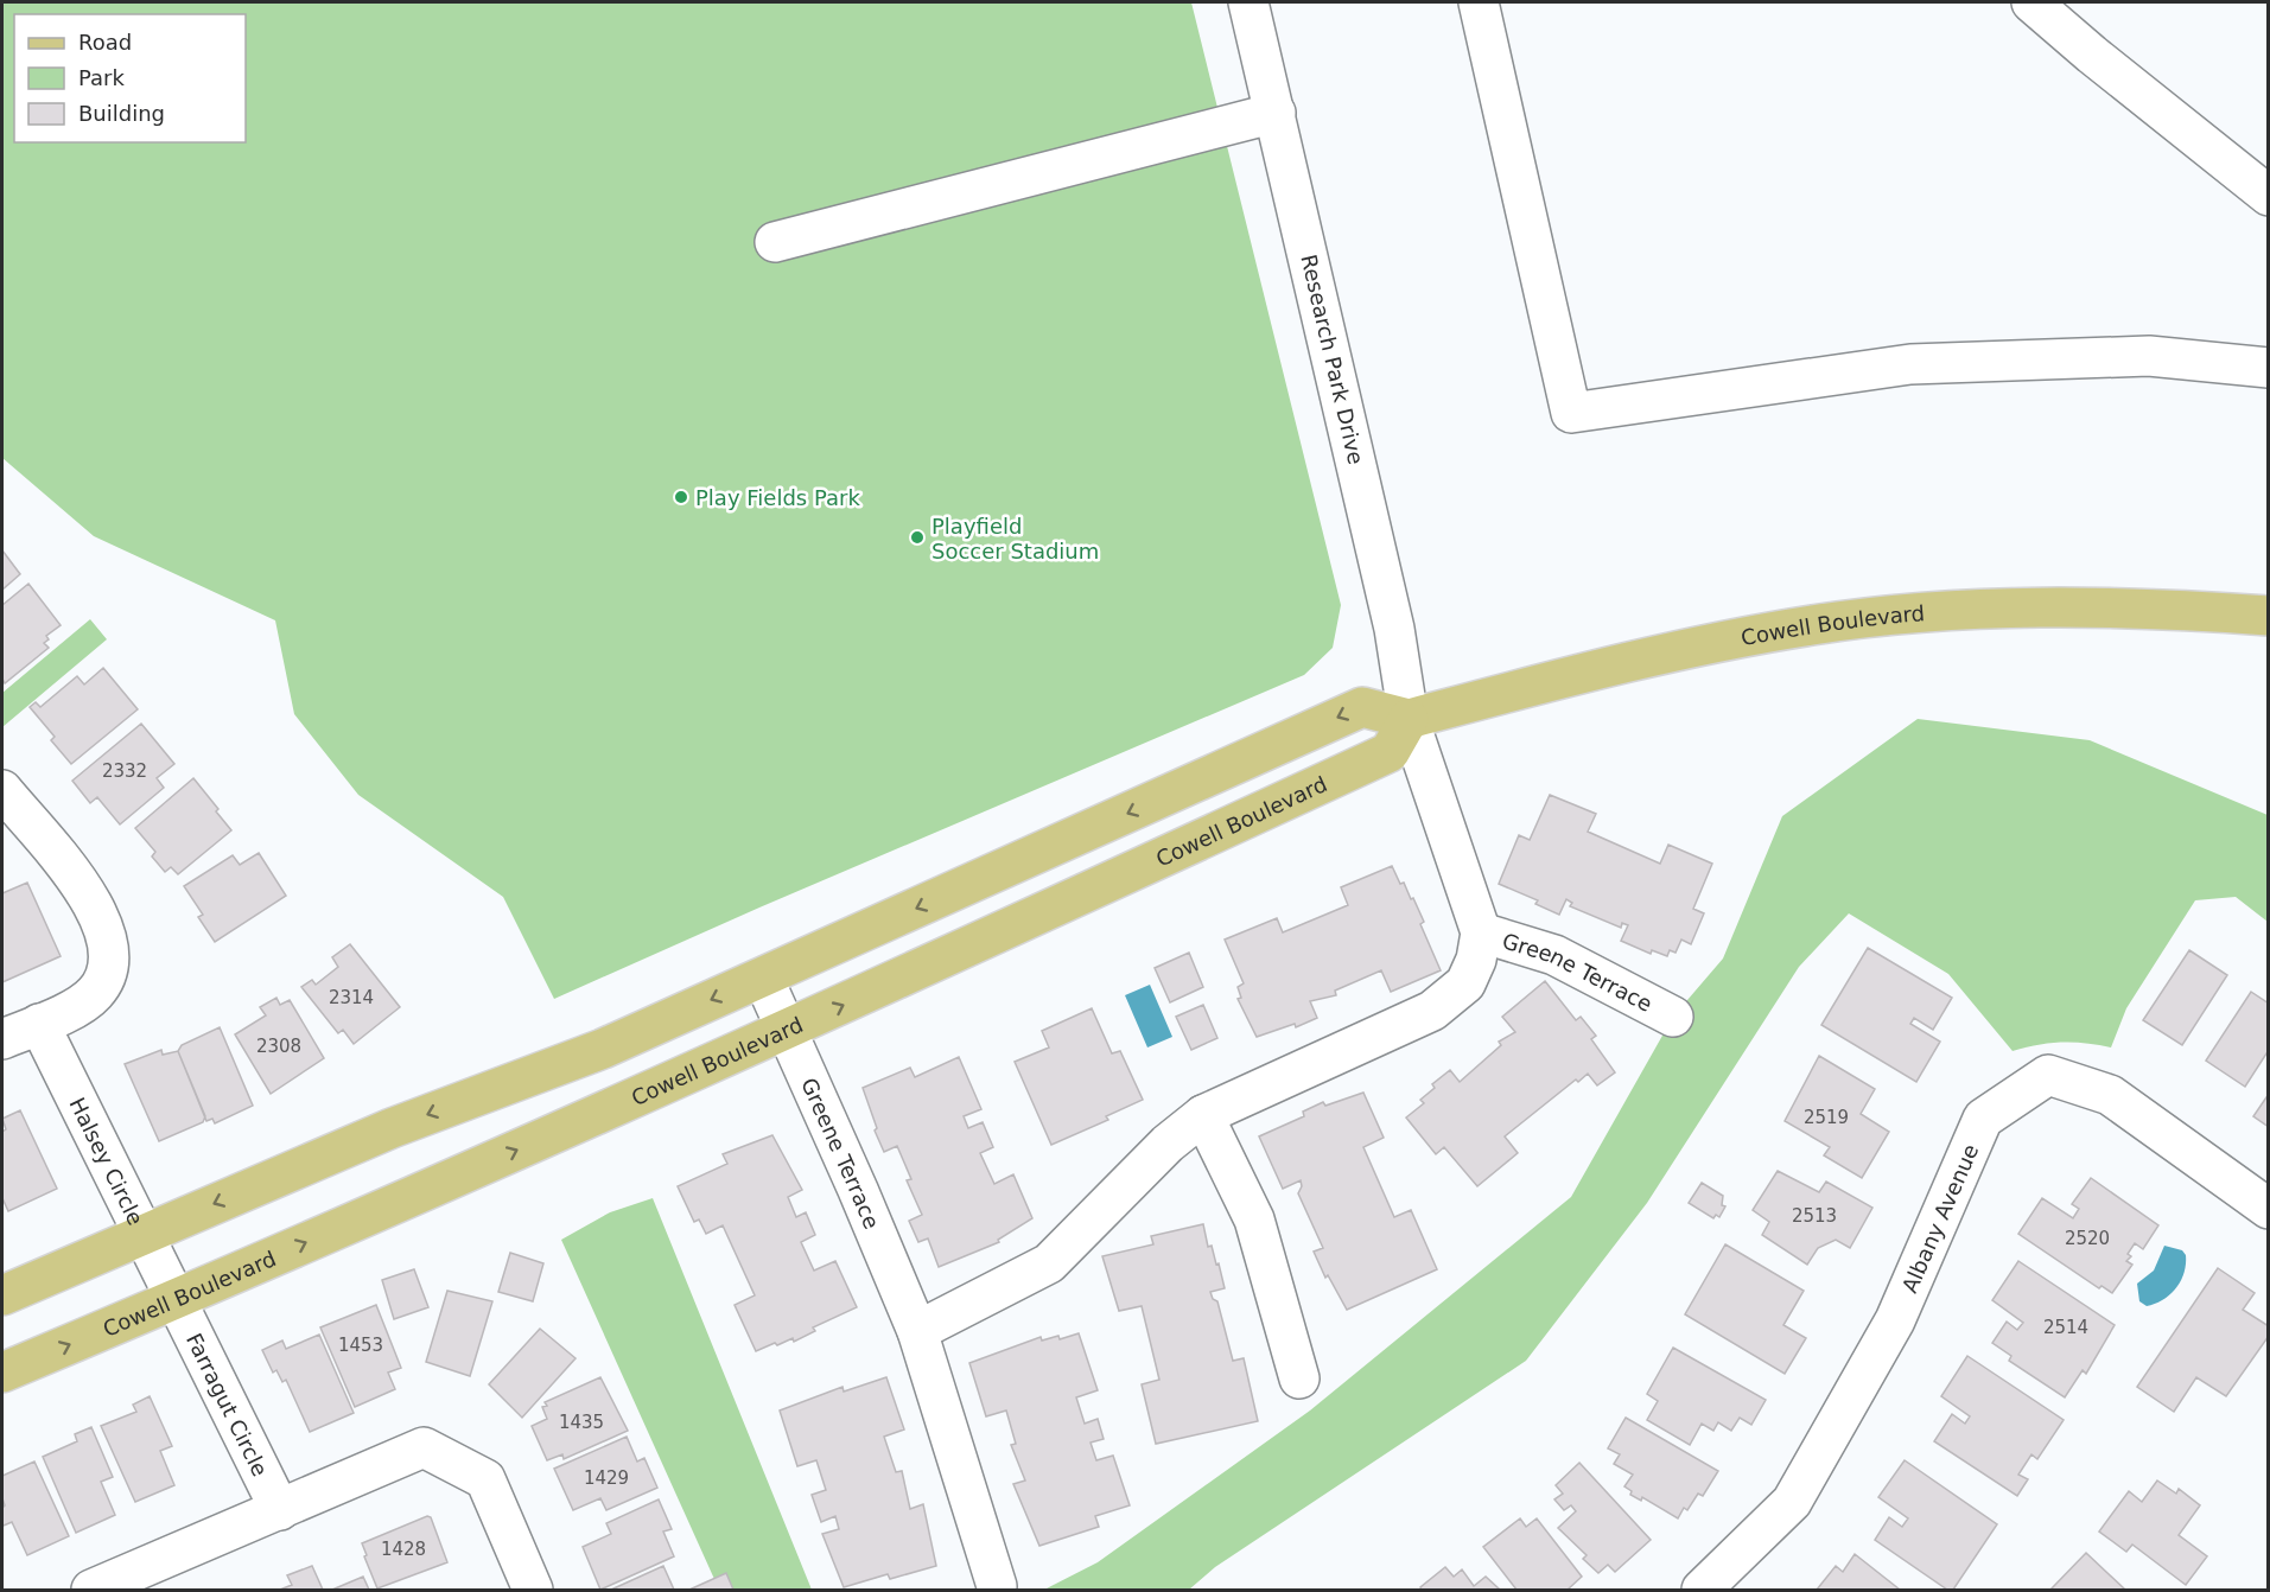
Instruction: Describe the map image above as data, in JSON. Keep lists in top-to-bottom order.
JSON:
{
  "streets": {
    "main road": ["Cowell Boulevard"],
    "street": [
      "Research Park Drive",
      "Greene Terrace",
      "Halsey Circle",
      "Albany Avenue",
      "Farragut Circle"
    ]
  },
  "crossings": [
    ["Research Park Drive", "Cowell Boulevard"],
    ["Research Park Drive", "Greene Terrace"],
    ["Cowell Boulevard", "Greene Terrace"],
    ["Cowell Boulevard", "Halsey Circle"],
    ["Cowell Boulevard", "Farragut Circle"],
    ["Halsey Circle", "Farragut Circle"]
  ],
  "places": ["Play Fields Park", "Playfield Soccer Stadium"],
  "house_numbers": [
    "2332",
    "2314",
    "2308",
    "2519",
    "2513",
    "2520",
    "2514",
    "1453",
    "1435",
    "1429",
    "1428"
  ],
  "legend": ["Road", "Park", "Building"]
}
